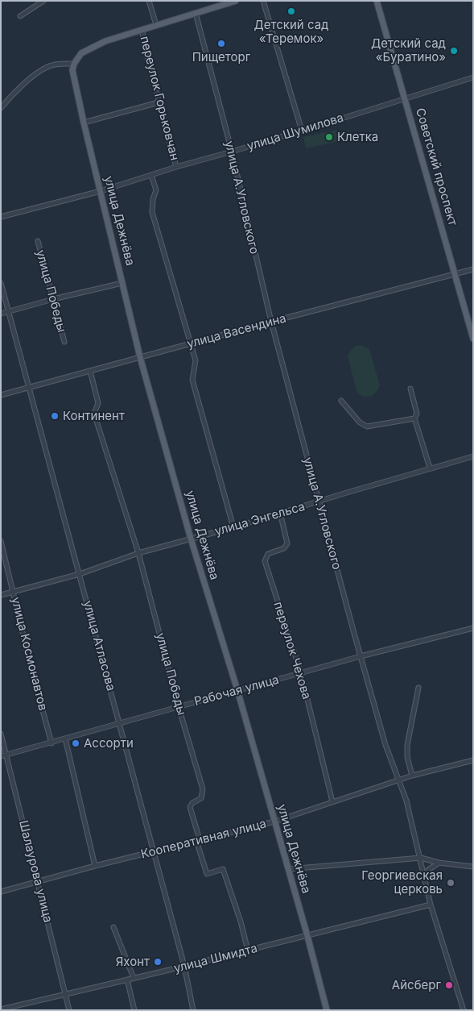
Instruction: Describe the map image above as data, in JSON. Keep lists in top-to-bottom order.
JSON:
{
  "streets": {
    "main road": ["Советский проспект", "улица Дежнёва"],
    "street": [
      "переулок Горьковчан",
      "улица Шумилова",
      "улица А.Угловского",
      "улица Победы",
      "улица Васендина",
      "улица Энгельса",
      "улица Атласова",
      "переулок Чехова",
      "улица Космонавтов",
      "Рабочая улица",
      "Кооперативная улица",
      "Шалаурова улица",
      "улица Шмидта"
    ]
  },
  "crossings": [
    ["переулок Горьковчан", "улица Шумилова"],
    ["улица Шумилова", "Советский проспект"],
    ["улица Шумилова", "улица А.Угловского"],
    ["улица Шумилова", "улица Дежнёва"],
    ["Советский проспект", "улица Васендина"],
    ["улица А.Угловского", "улица Васендина"],
    ["улица А.Угловского", "улица Энгельса"],
    ["улица А.Угловского", "Рабочая улица"],
    ["улица А.Угловского", "Кооперативная улица"],
    ["улица А.Угловского", "улица Шмидта"],
    ["улица Дежнёва", "улица Васендина"],
    ["улица Дежнёва", "улица Энгельса"],
    ["улица Дежнёва", "Рабочая улица"],
    ["улица Дежнёва", "Кооперативная улица"],
    ["улица Дежнёва", "улица Шмидта"],
    ["улица Победы", "улица Васендина"],
    ["улица Победы", "улица Энгельса"],
    ["улица Победы", "Рабочая улица"],
    ["улица Победы", "Кооперативная улица"],
    ["улица Победы", "улица Шмидта"],
    ["улица Васендина", "улица Атласова"],
    ["улица Энгельса", "улица Атласова"],
    ["улица Энгельса", "переулок Чехова"],
    ["улица Энгельса", "улица Космонавтов"],
    ["улица Атласова", "Рабочая улица"],
    ["улица Атласова", "Кооперативная улица"],
    ["улица Атласова", "улица Шмидта"],
    ["переулок Чехова", "Рабочая улица"],
    ["переулок Чехова", "Кооперативная улица"],
    ["улица Космонавтов", "Рабочая улица"],
    ["Рабочая улица", "Шалаурова улица"],
    ["Кооперативная улица", "Шалаурова улица"],
    ["Шалаурова улица", "улица Шмидта"]
  ],
  "places": [
    "Детский сад «Теремок»",
    "Пищеторг",
    "Детский сад «Буратино»",
    "Клетка",
    "Континент",
    "Ассорти",
    "Георгиевская церковь",
    "Яхонт",
    "Айсберг"
  ]
}
